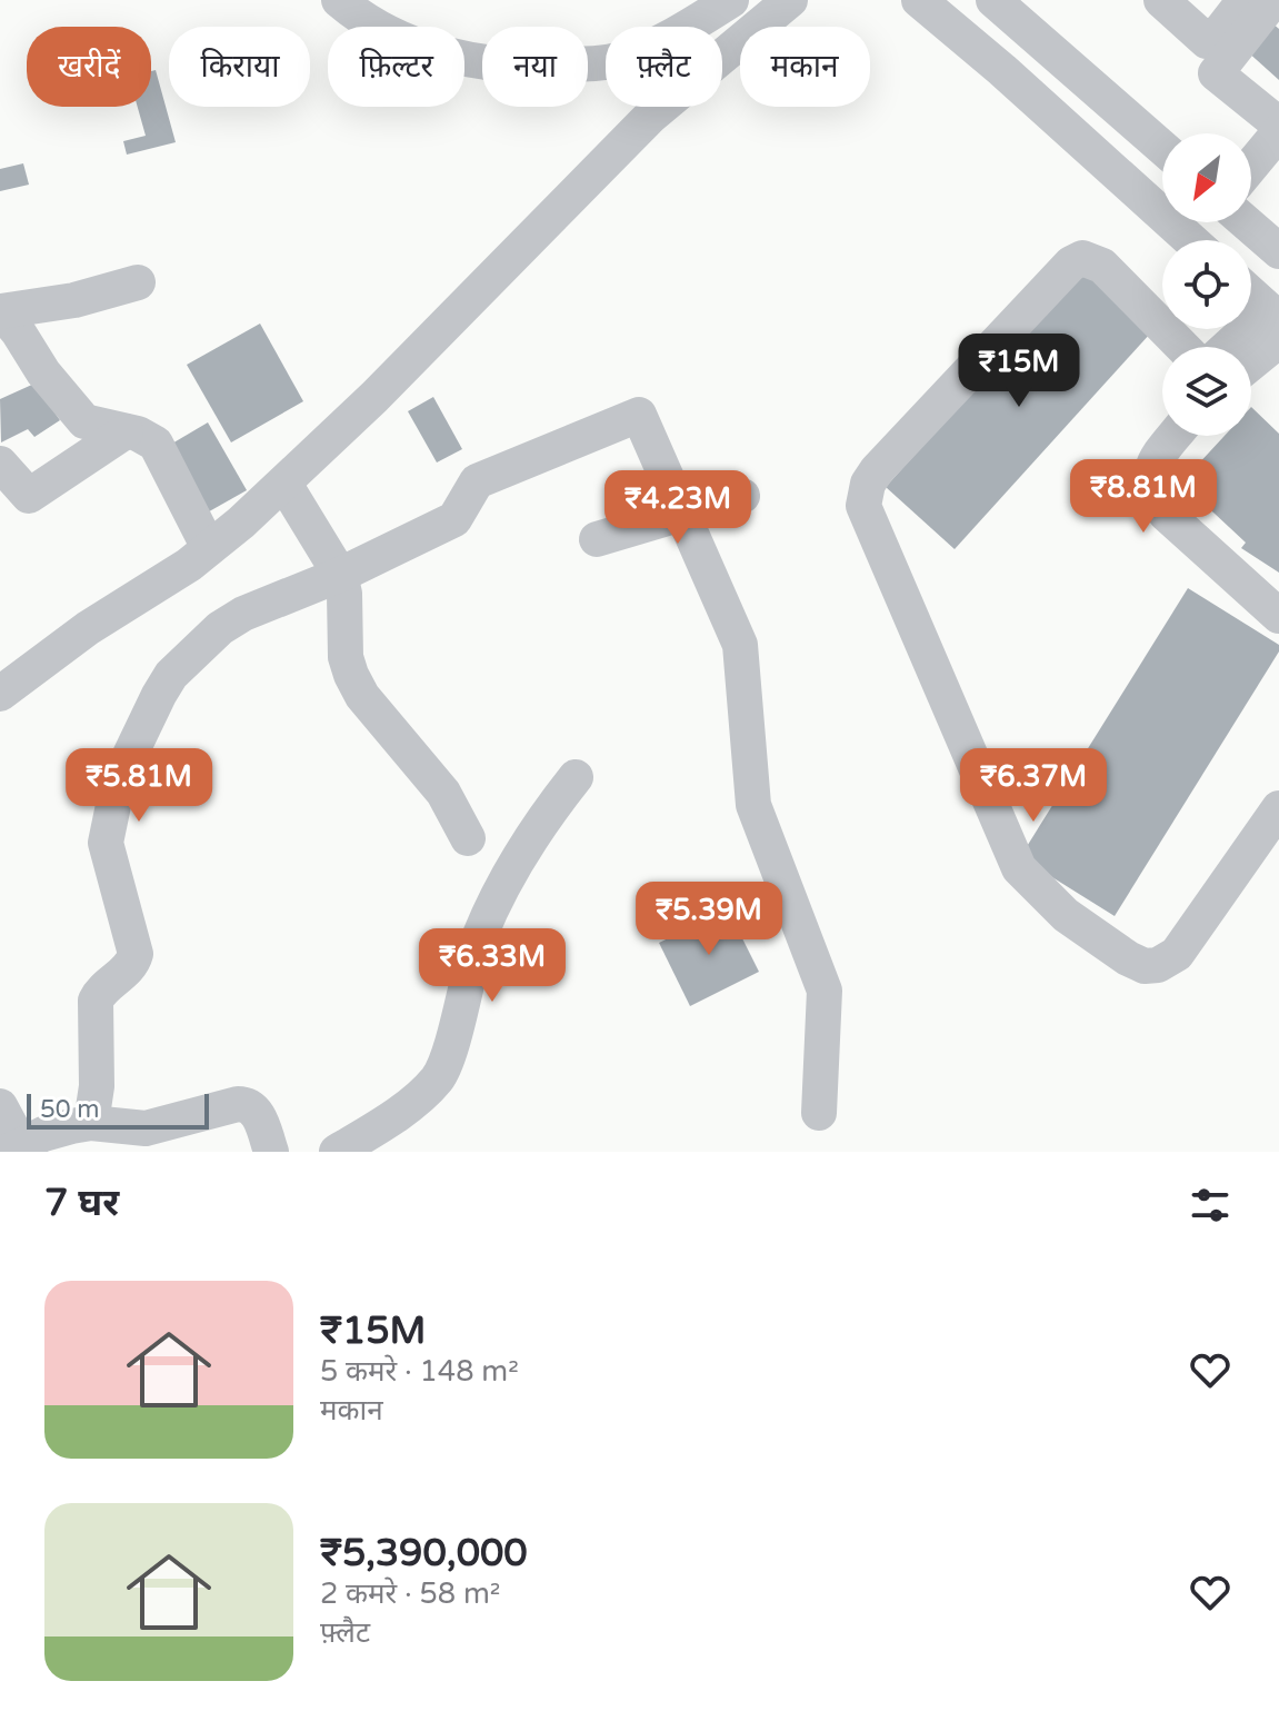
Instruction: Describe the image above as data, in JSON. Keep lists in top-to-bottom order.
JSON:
{
  "scale_bar": "50 m",
  "north": "bottom left",
  "page": {
    "chip": [
      "खरीदें",
      "किराया",
      "फ़िल्टर",
      "नया",
      "फ़्लैट",
      "मकान"
    ],
    "price": [
      "₹15M",
      "₹8.81M",
      "₹4.23M",
      "₹5.81M",
      "₹6.37M",
      "₹5.39M",
      "₹6.33M"
    ],
    "scale": "50 m",
    "heading": "7 घर",
    "list": [
      {
        "name": "₹15M",
        "note": "5 कमरे · 148 m² · मकान"
      },
      {
        "name": "₹5,390,000",
        "note": "2 कमरे · 58 m² · फ़्लैट"
      }
    ]
  }
}
